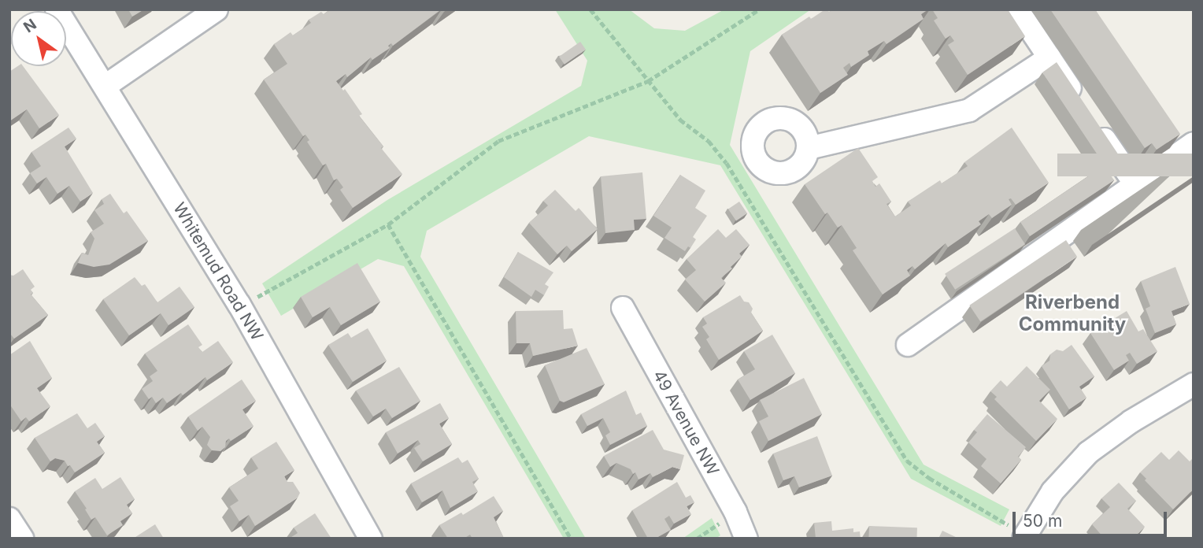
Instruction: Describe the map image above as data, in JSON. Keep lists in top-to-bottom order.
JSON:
{
  "streets": {
    "street": ["Whitemud Road NW", "49 Avenue NW"]
  },
  "districts": ["Riverbend Community"],
  "scale_bar": "50 m",
  "north": "top left"
}
